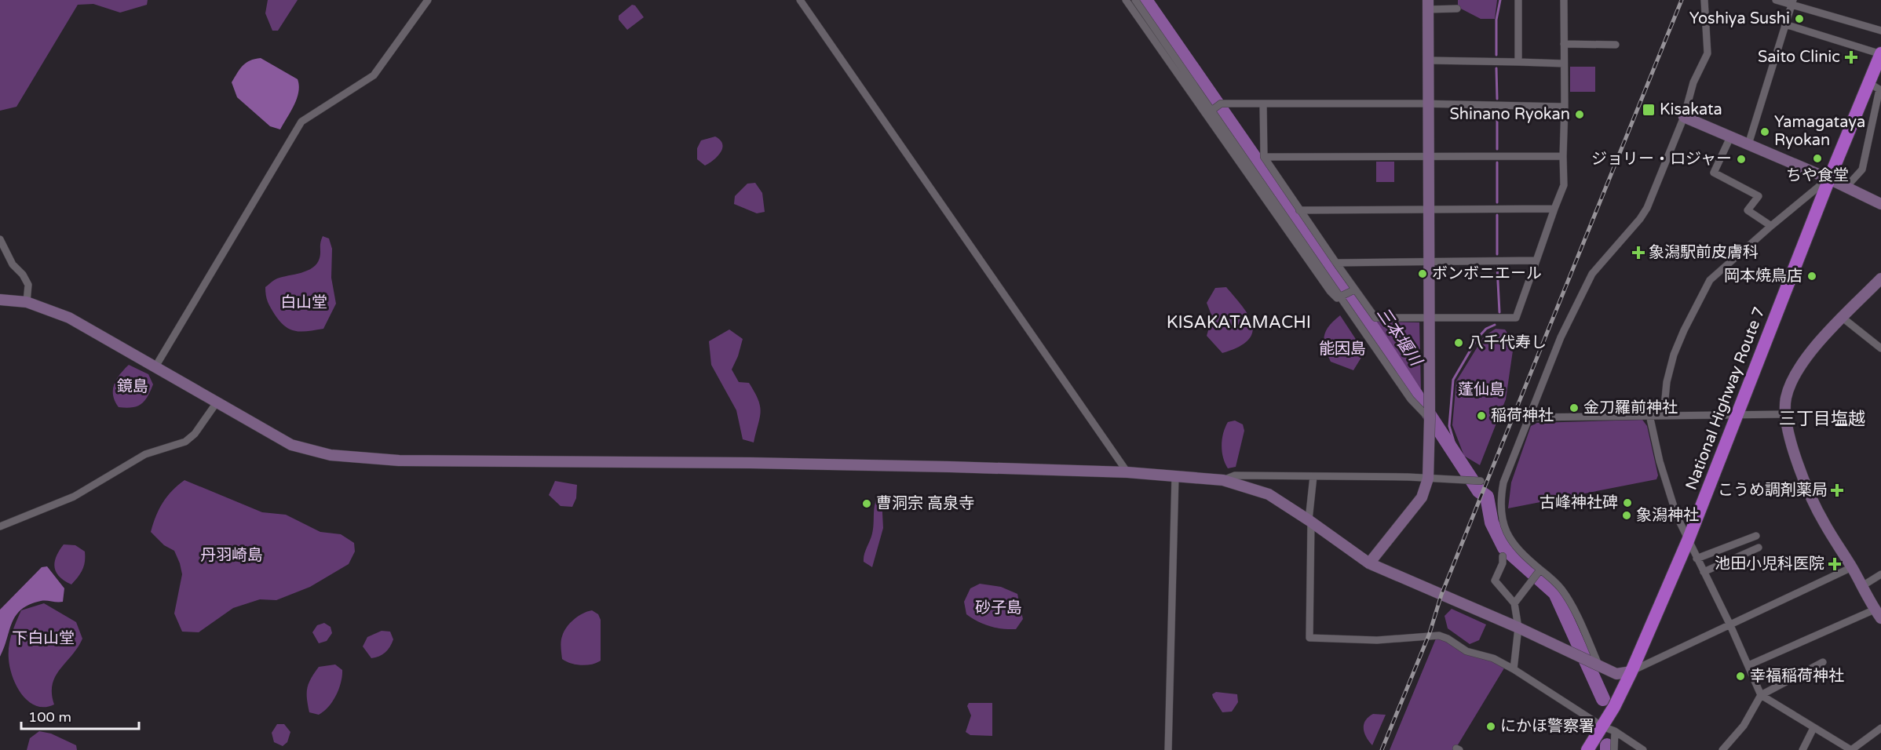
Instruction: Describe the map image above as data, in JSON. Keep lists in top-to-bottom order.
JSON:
{
  "streets": {
    "highway": ["National Highway Route 7"]
  },
  "districts": ["KISAKATAMACHI", "三丁目塩越"],
  "water": ["三本堰川"],
  "parks": [
    "白山堂",
    "能因島",
    "鏡島",
    "蓬仙島",
    "丹羽崎島",
    "砂子島",
    "下白山堂"
  ],
  "places": {
    "other": [
      "Yoshiya Sushi",
      "Shinano Ryokan",
      "Yamagataya Ryokan",
      "ちや食堂",
      "ジョリー・ロジャー",
      "ボンボニエール",
      "岡本焼鳥店",
      "八千代寿し",
      "金刀羅前神社",
      "稲荷神社",
      "古峰神社碑",
      "曹洞宗 高泉寺",
      "象潟神社",
      "幸福稲荷神社",
      "にかほ警察署"
    ],
    "health": [
      "Saito Clinic",
      "象潟駅前皮膚科",
      "こうめ調剤薬局",
      "池田小児科医院"
    ],
    "transit": ["Kisakata"]
  },
  "scale_bar": "100 m"
}
